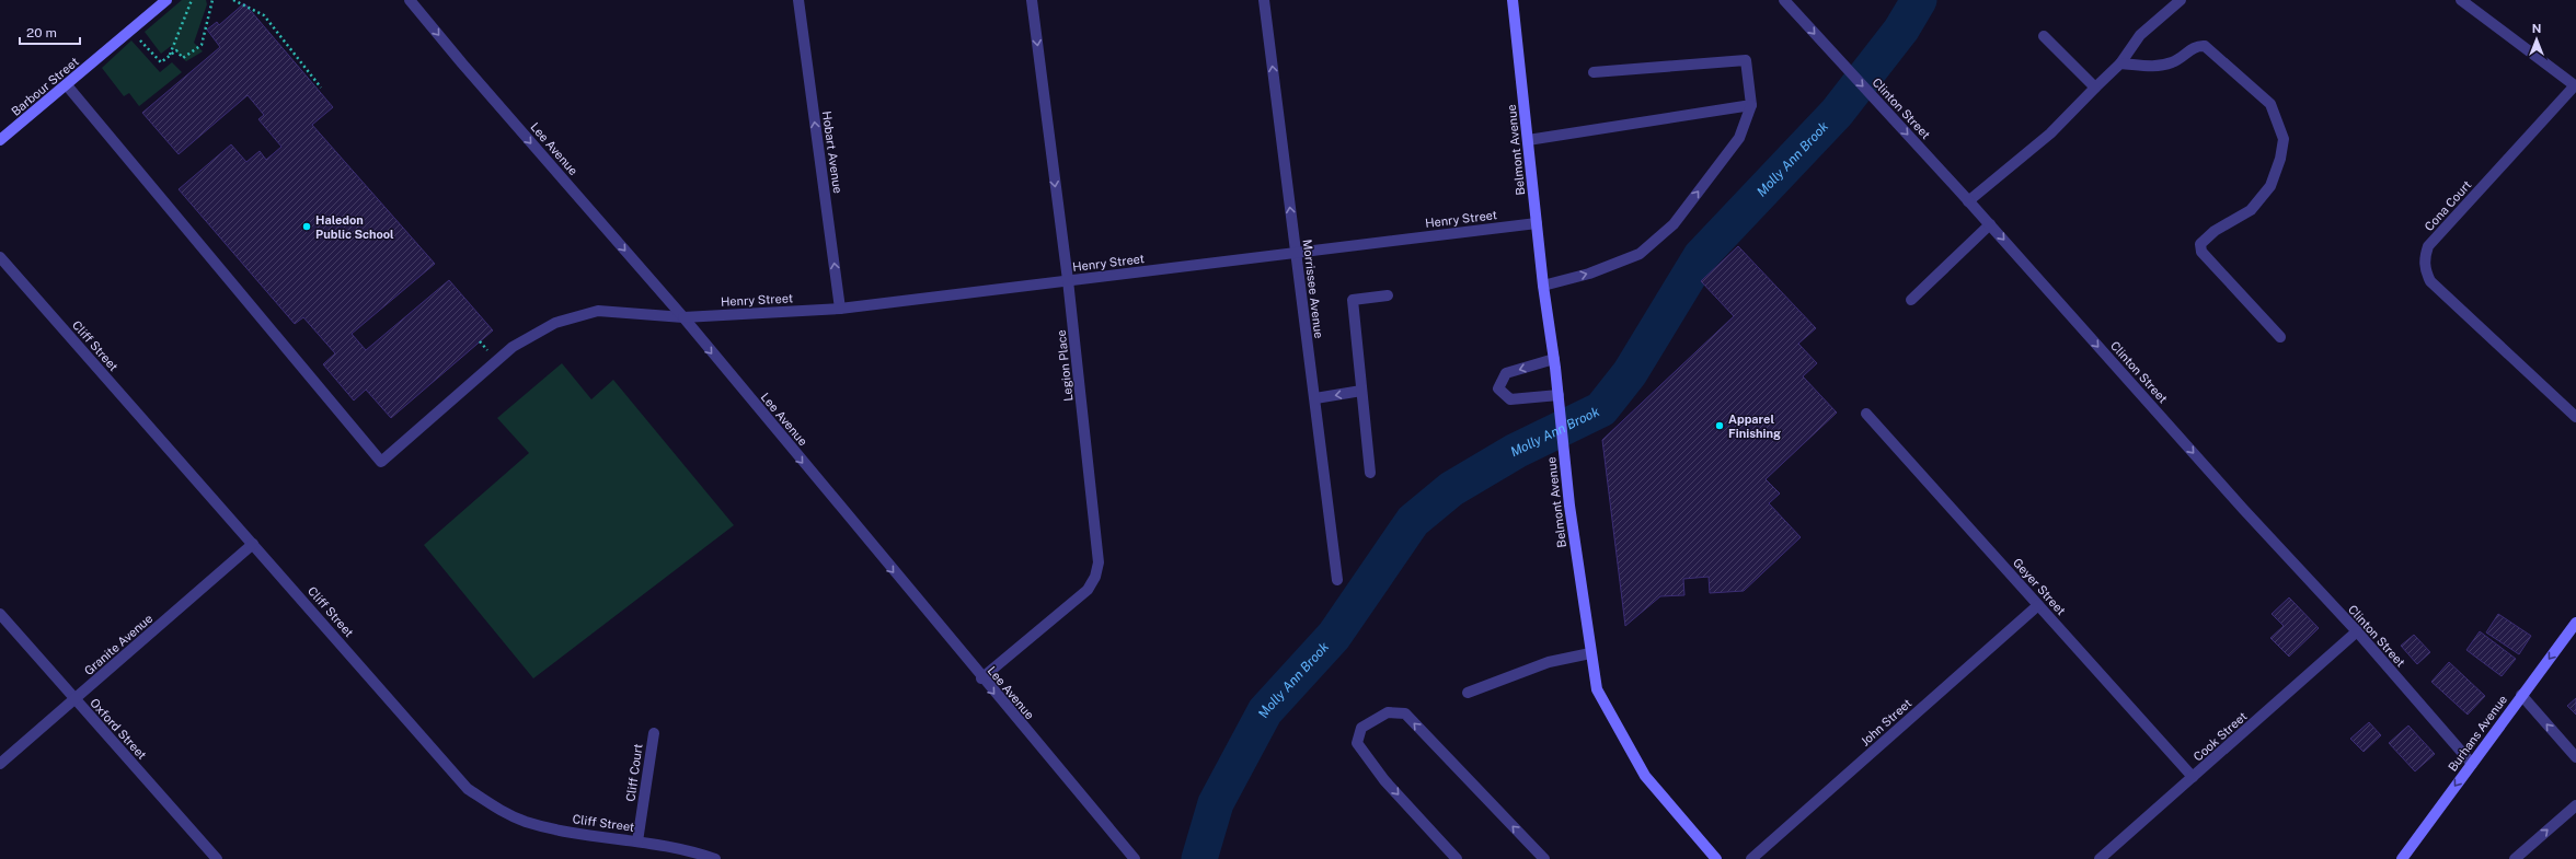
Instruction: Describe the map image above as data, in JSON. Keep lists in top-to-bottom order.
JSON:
{
  "streets": {
    "main road": ["Barbour Street", "Belmont Avenue", "Burhans Avenue"],
    "street": [
      "Clinton Street",
      "Lee Avenue",
      "Hobart Avenue",
      "Cona Court",
      "Henry Street",
      "Morrissee Avenue",
      "Cliff Street",
      "Legion Place",
      "Geyer Street",
      "Granite Avenue",
      "John Street",
      "Oxford Street",
      "Cook Street",
      "Cliff Court"
    ]
  },
  "crossings": [
    ["Barbour Street", "Henry Street"],
    ["Clinton Street", "Burhans Avenue"],
    ["Clinton Street", "Cook Street"],
    ["Lee Avenue", "Henry Street"],
    ["Lee Avenue", "Legion Place"],
    ["Belmont Avenue", "Henry Street"],
    ["Hobart Avenue", "Henry Street"],
    ["Henry Street", "Morrissee Avenue"],
    ["Henry Street", "Legion Place"],
    ["Cliff Street", "Granite Avenue"],
    ["Cliff Street", "Cliff Court"],
    ["Geyer Street", "John Street"],
    ["Geyer Street", "Cook Street"],
    ["Granite Avenue", "Oxford Street"]
  ],
  "one_way": [
    "Clinton Street",
    "Lee Avenue",
    "Hobart Avenue",
    "Morrissee Avenue",
    "Legion Place",
    "Burhans Avenue"
  ],
  "water": ["Molly Ann Brook"],
  "places": ["Haledon Public School", "Apparel Finishing"],
  "scale_bar": "20 m",
  "north": "top"
}
